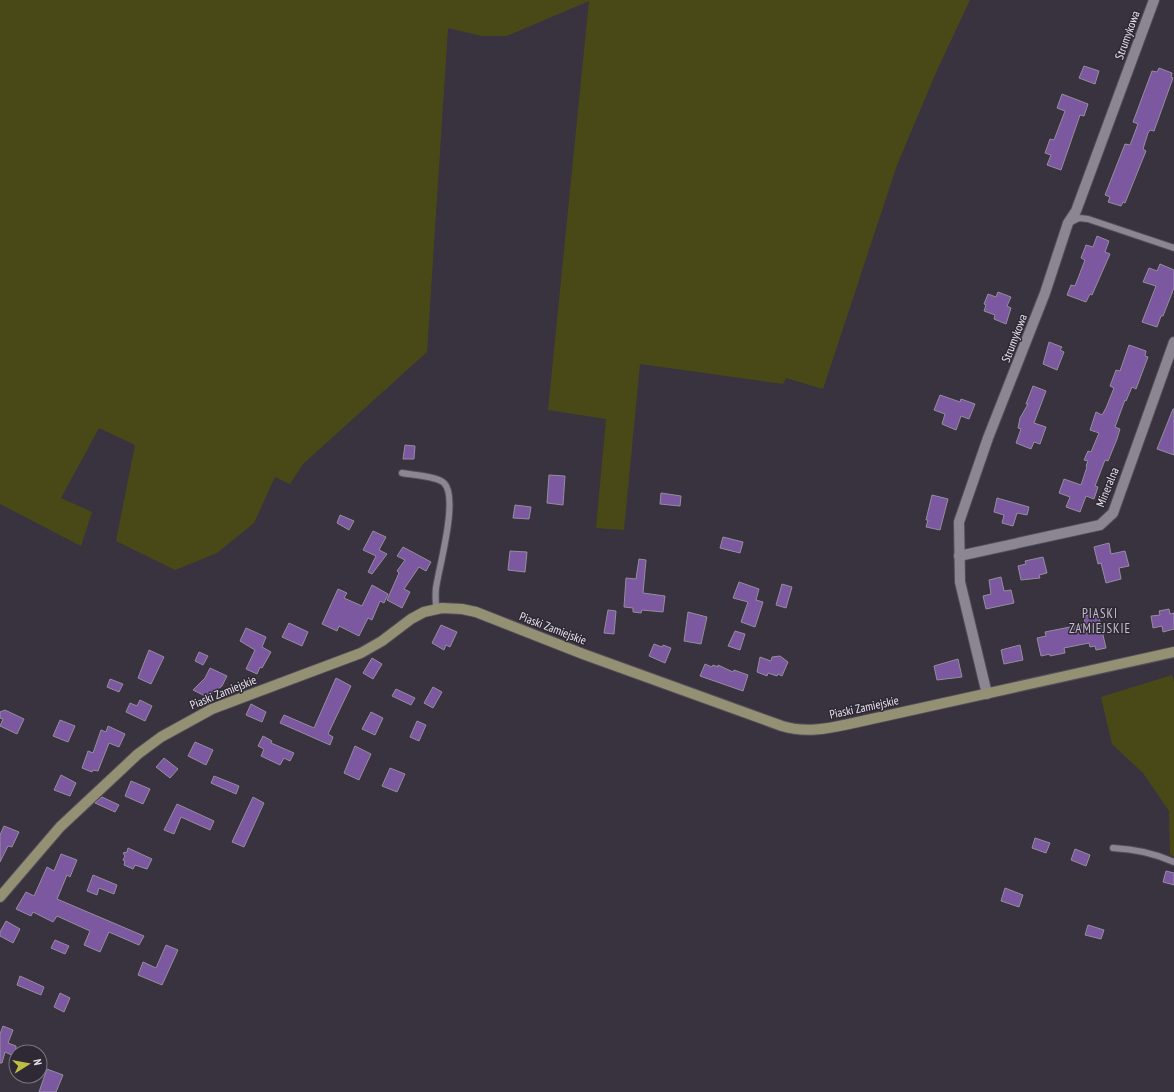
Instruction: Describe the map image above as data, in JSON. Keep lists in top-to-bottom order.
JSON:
{
  "streets": {
    "street": ["Strumykowa", "Mineralna", "Piaski Zamiejskie"]
  },
  "crossings": [
    ["Strumykowa", "Mineralna"],
    ["Strumykowa", "Piaski Zamiejskie"]
  ],
  "districts": ["PIASKI ZAMIEJSKIE"],
  "north": "right"
}
